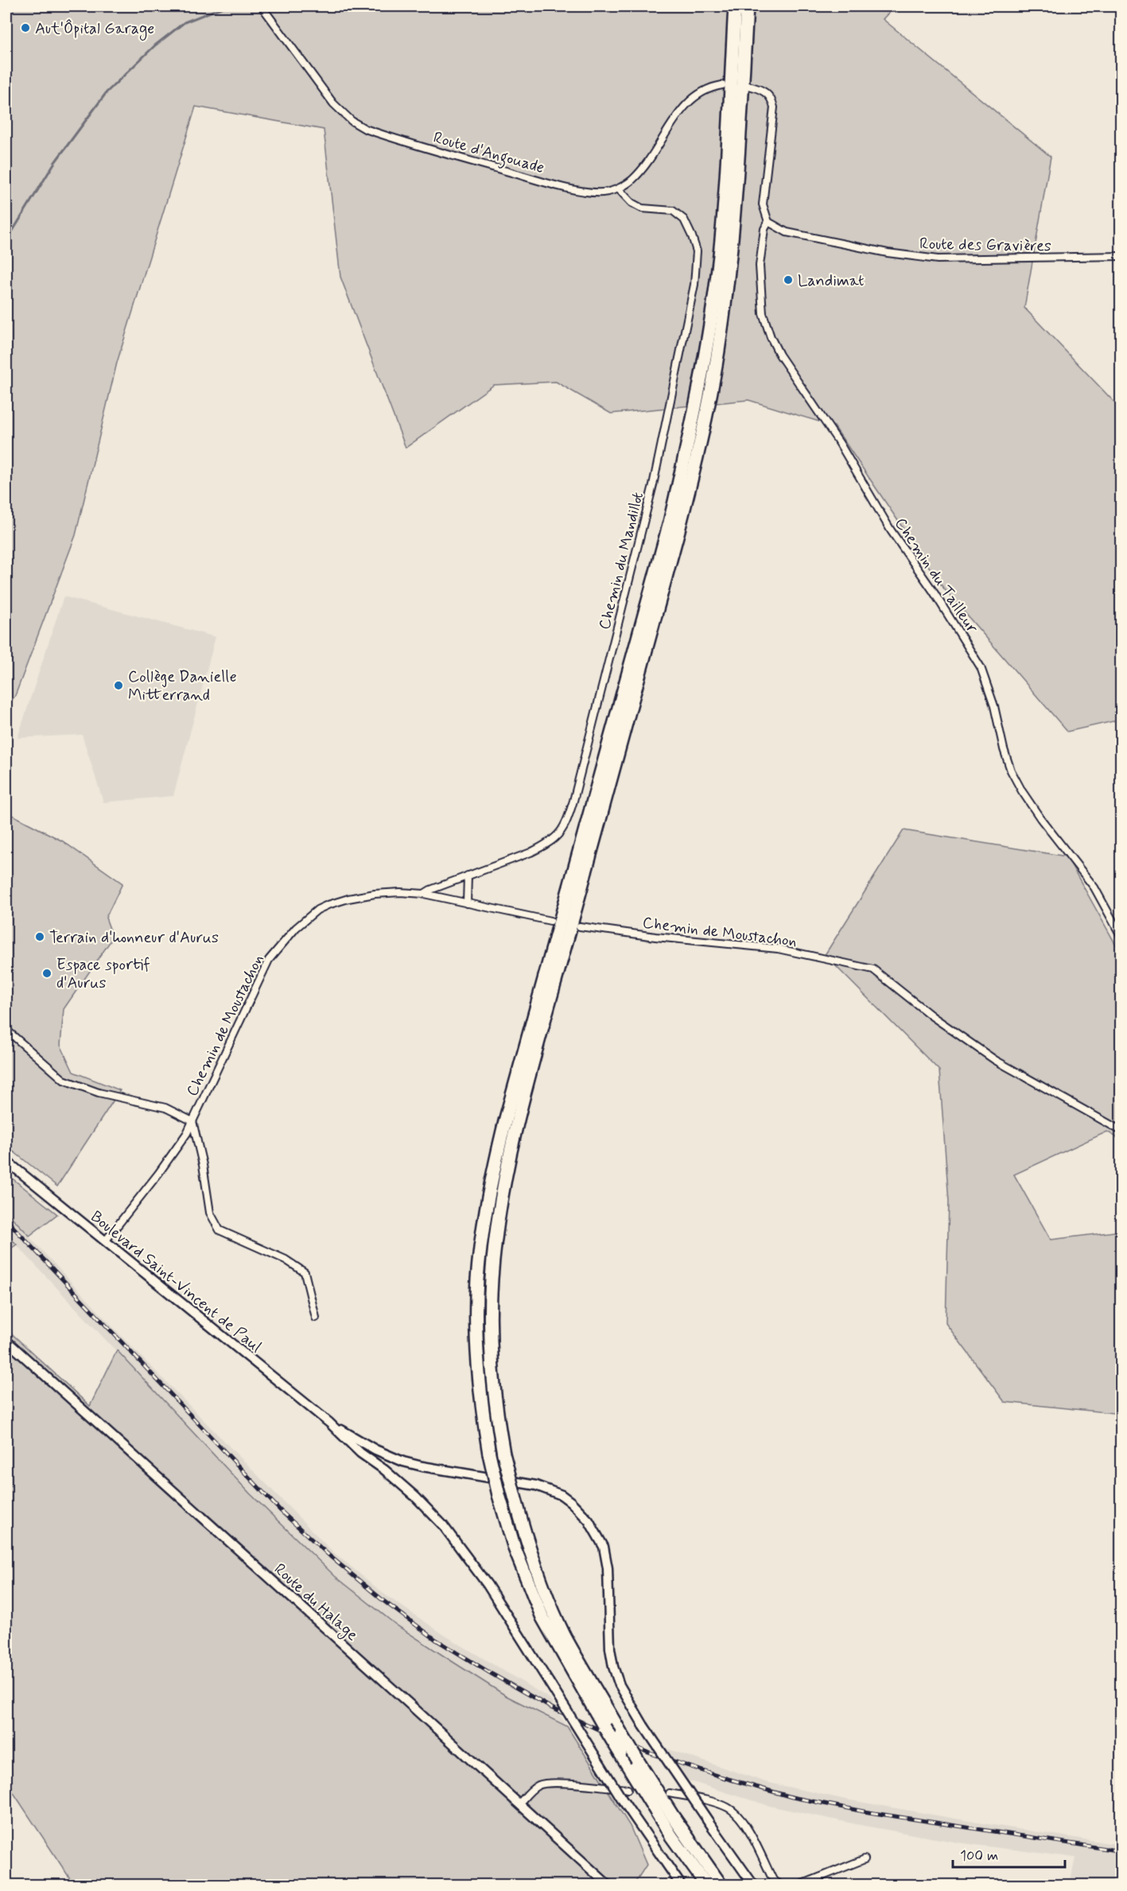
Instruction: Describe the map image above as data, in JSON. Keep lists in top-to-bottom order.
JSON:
{
  "streets": {
    "main road": ["Boulevard Saint-Vincent de Paul", "Route du Halage"],
    "street": [
      "Route d'Angouade",
      "Route des Gravières",
      "Chemin du Mandillot",
      "Chemin du Tailleur",
      "Chemin de Moustachon"
    ]
  },
  "crossings": [
    ["Route d'Angouade", "Chemin du Mandillot"],
    ["Route des Gravières", "Chemin du Tailleur"],
    ["Chemin du Mandillot", "Chemin de Moustachon"],
    ["Chemin de Moustachon", "Boulevard Saint-Vincent de Paul"]
  ],
  "places": [
    "Aut'Ôpital Garage",
    "Landimat",
    "Collège Danielle Mitterrand",
    "Terrain d'honneur d'Aurus",
    "Espace sportif d'Aurus"
  ],
  "scale_bar": "100 m"
}
